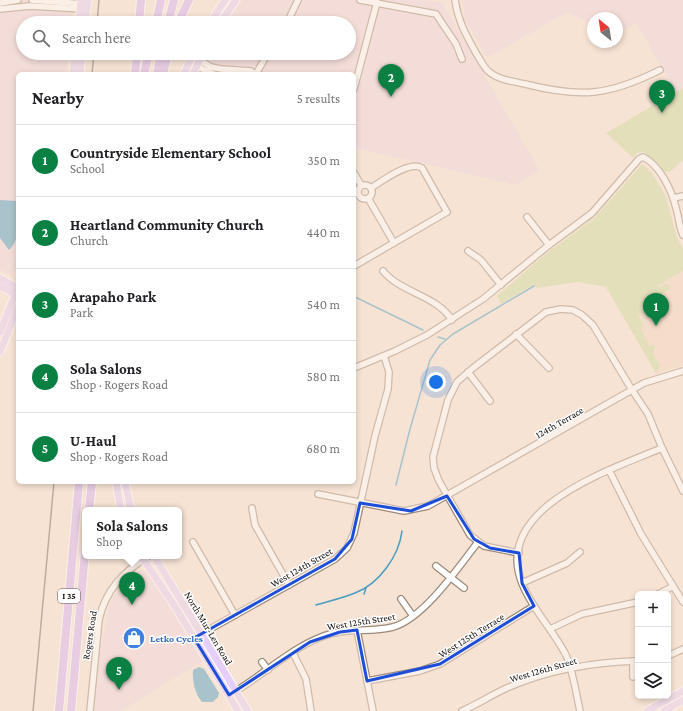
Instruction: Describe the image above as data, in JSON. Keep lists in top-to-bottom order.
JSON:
{
  "streets": {
    "highway": ["I 35"],
    "main road": ["North Mur-Len Road"],
    "street": [
      "124th Terrace",
      "West 124th Street",
      "West 125th Street",
      "Rogers Road",
      "West 125th Terrace",
      "West 126th Street"
    ]
  },
  "crossings": [
    ["124th Terrace", "West 124th Street"],
    ["West 124th Street", "North Mur-Len Road"],
    ["West 125th Street", "North Mur-Len Road"]
  ],
  "places": {
    "shop": ["Letko Cycles"]
  },
  "north": "top left",
  "page": {
    "search": "Search here",
    "pins": [
      "2",
      "3",
      "1",
      "4",
      "5"
    ],
    "heading": ["Nearby", "5 results"],
    "list": [
      {
        "mark": "1",
        "name": "Countryside Elementary School",
        "note": "School",
        "value": "350 m"
      },
      {
        "mark": "2",
        "name": "Heartland Community Church",
        "note": "Church",
        "value": "440 m"
      },
      {
        "mark": "3",
        "name": "Arapaho Park",
        "note": "Park",
        "value": "540 m"
      },
      {
        "mark": "4",
        "name": "Sola Salons",
        "note": "Shop · Rogers Road",
        "value": "580 m"
      },
      {
        "mark": "5",
        "name": "U-Haul",
        "note": "Shop · Rogers Road",
        "value": "680 m"
      }
    ],
    "popup": ["Sola Salons", "Shop"],
    "map_buttons": ["+", "−"]
  }
}
